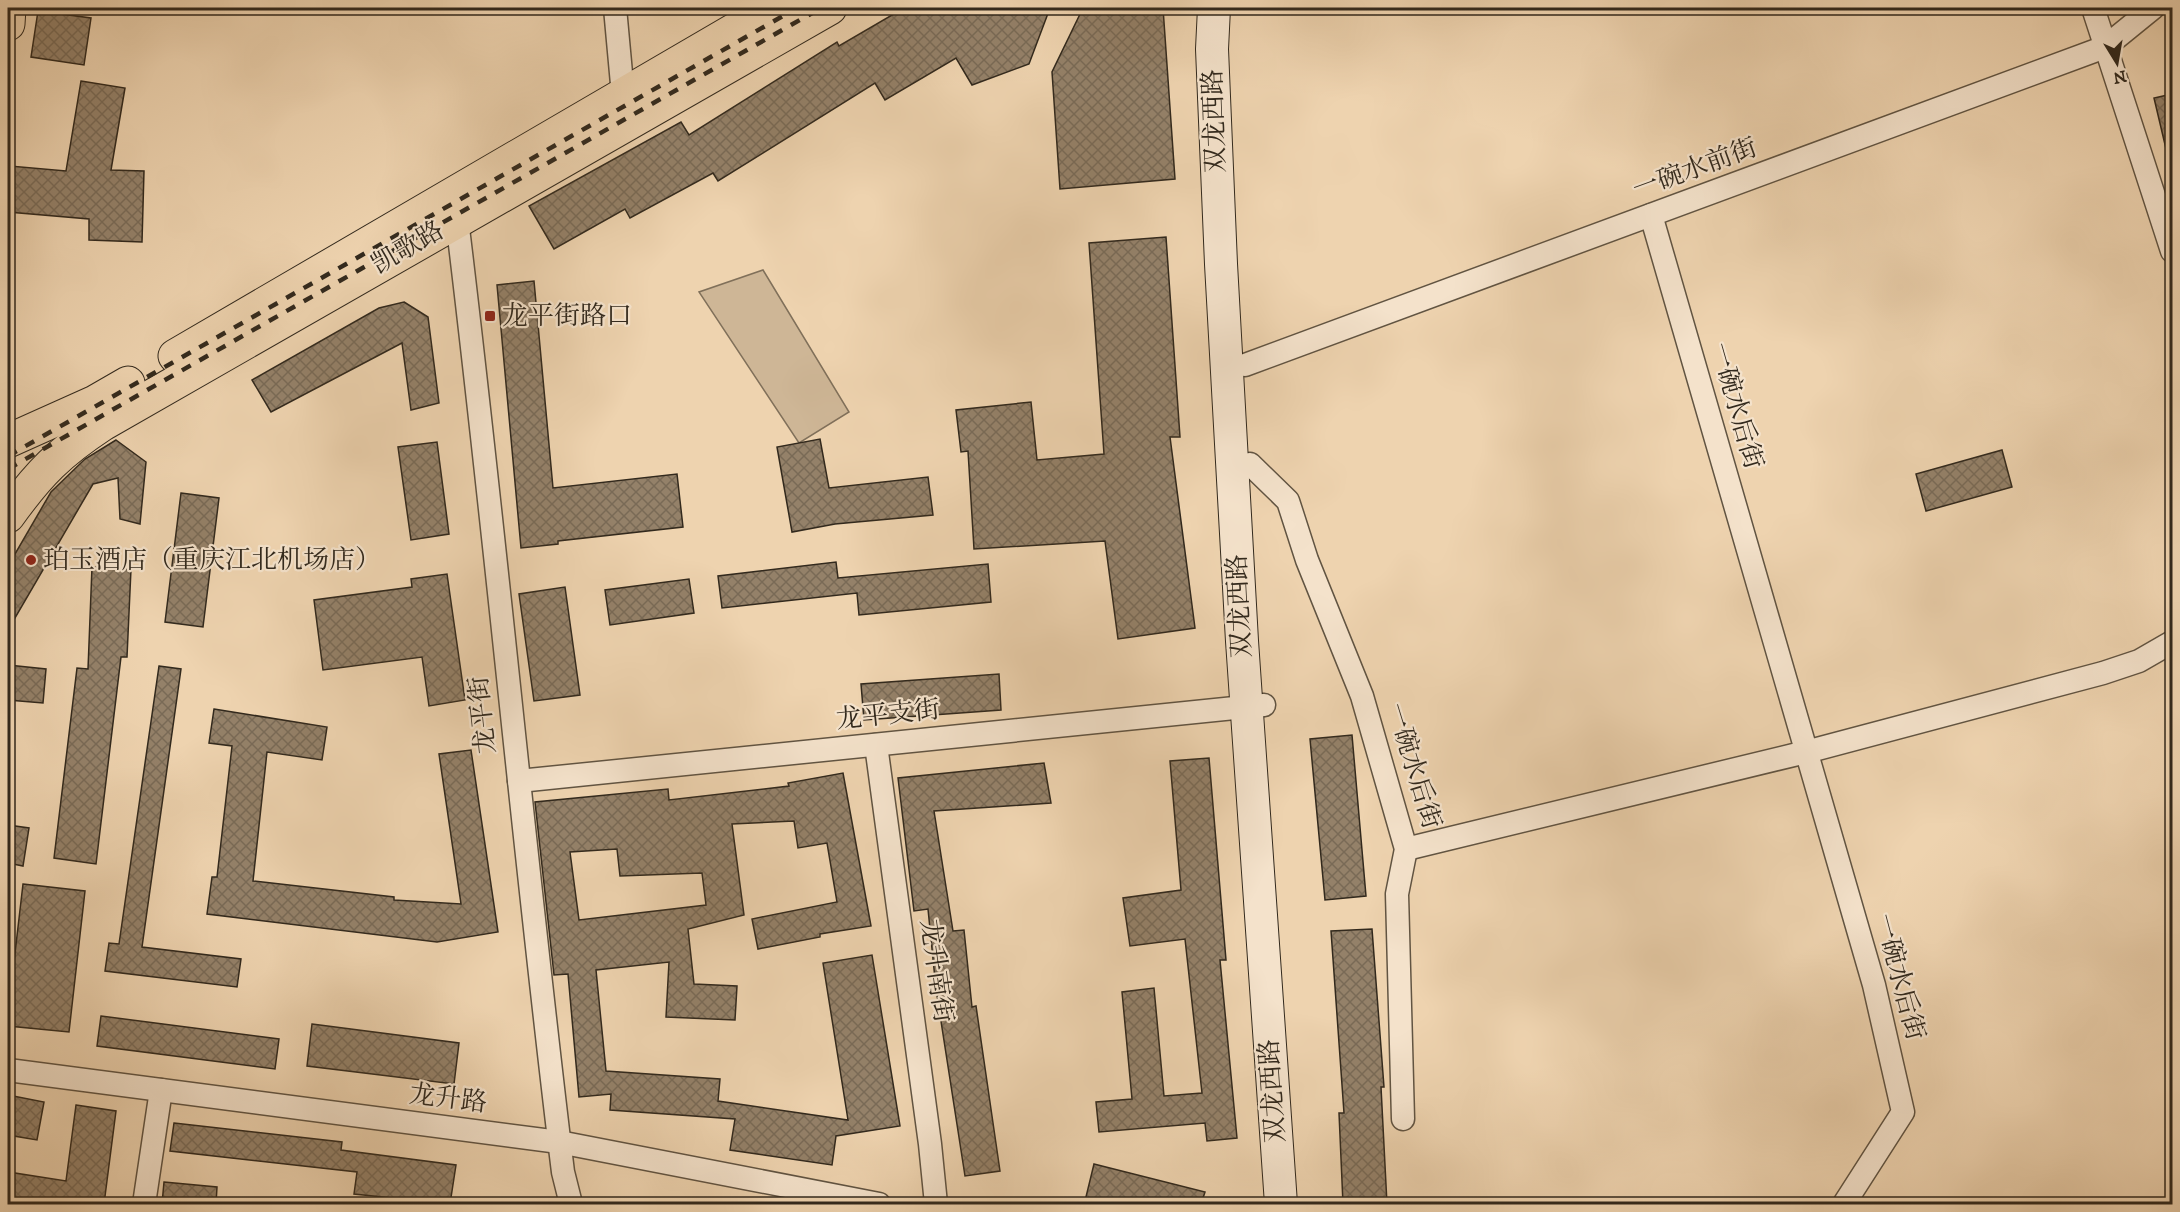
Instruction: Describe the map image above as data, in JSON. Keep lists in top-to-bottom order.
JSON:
{
  "streets": {
    "main road": ["双龙西路", "凯歌路"],
    "street": [
      "一碗水前街",
      "一碗水后街",
      "龙平街",
      "龙平支街",
      "龙升南街",
      "龙升路"
    ]
  },
  "crossings": [
    ["双龙西路", "一碗水前街"],
    ["双龙西路", "一碗水后街"],
    ["双龙西路", "龙平支街"],
    ["一碗水前街", "一碗水后街"],
    ["凯歌路", "龙平街"],
    ["龙平街", "龙平支街"],
    ["龙平街", "龙升路"],
    ["龙平支街", "龙升南街"]
  ],
  "places": {
    "transit": ["龙平街路口"],
    "other": ["珀玉酒店（重庆江北机场店）"]
  },
  "north": "bottom"
}
